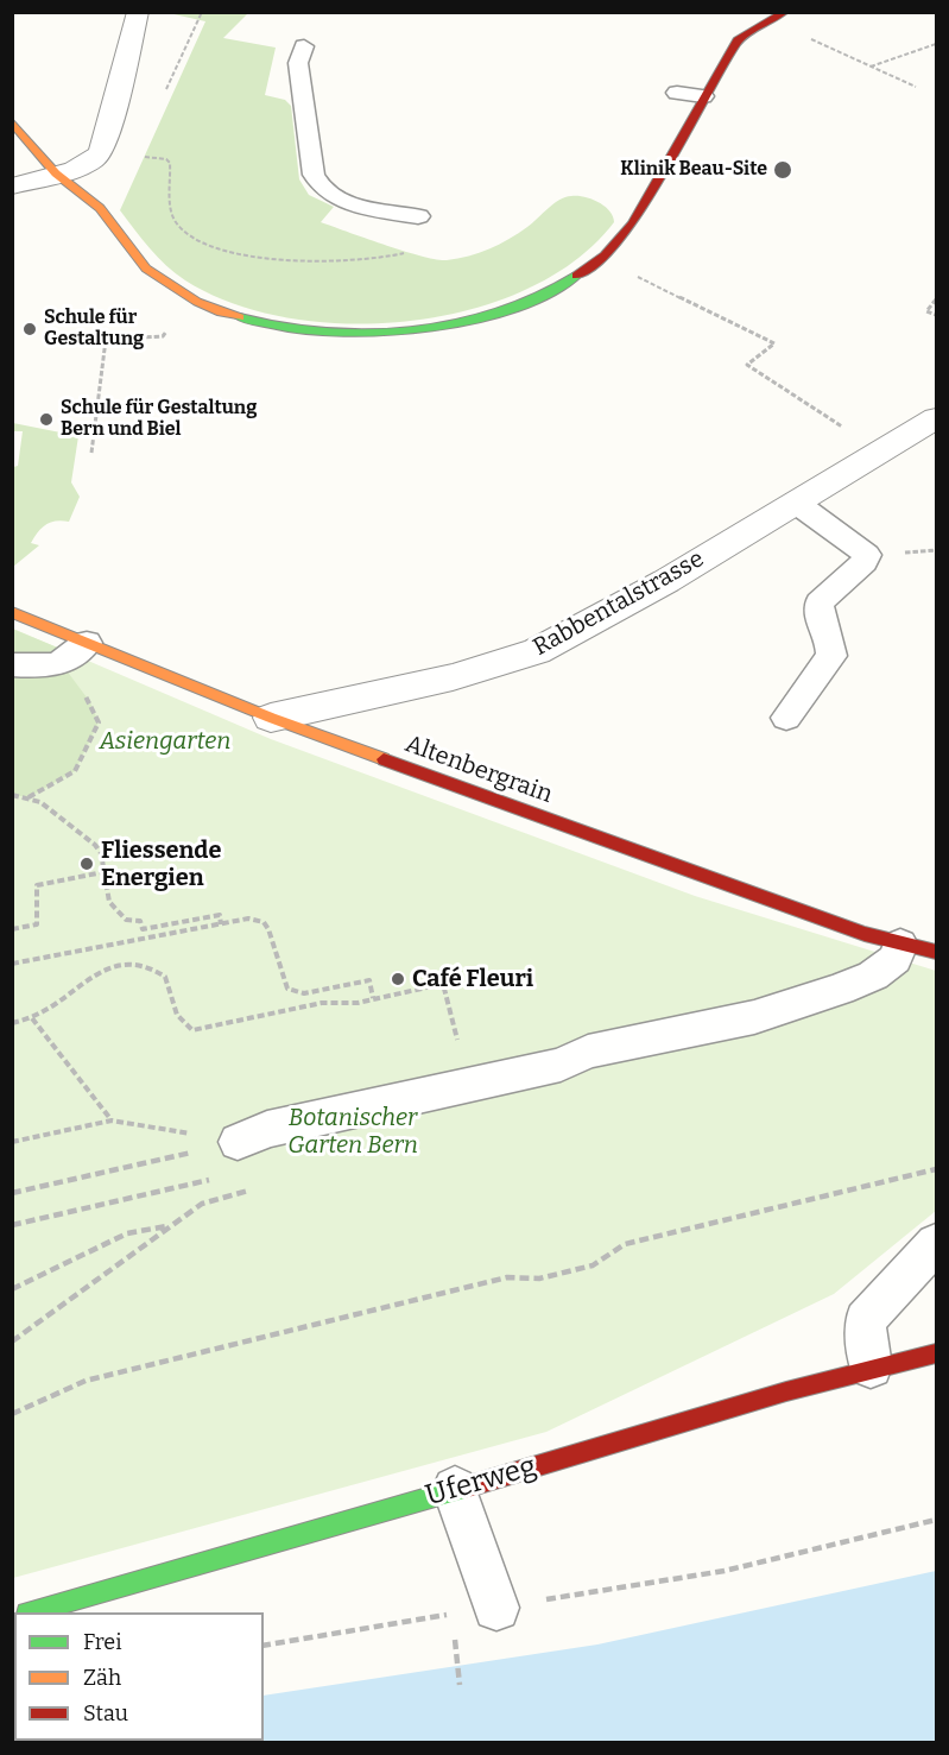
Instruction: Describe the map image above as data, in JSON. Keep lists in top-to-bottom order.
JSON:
{
  "streets": {
    "street": ["Rabbentalstrasse", "Altenbergrain", "Uferweg"]
  },
  "crossings": [
    ["Rabbentalstrasse", "Altenbergrain"]
  ],
  "parks": ["Asiengarten", "Botanischer Garten Bern"],
  "places": [
    "Klinik Beau-Site",
    "Schule für Gestaltung",
    "Schule für Gestaltung Bern und Biel",
    "Fliessende Energien",
    "Café Fleuri"
  ],
  "legend": ["Frei", "Zäh", "Stau"]
}
